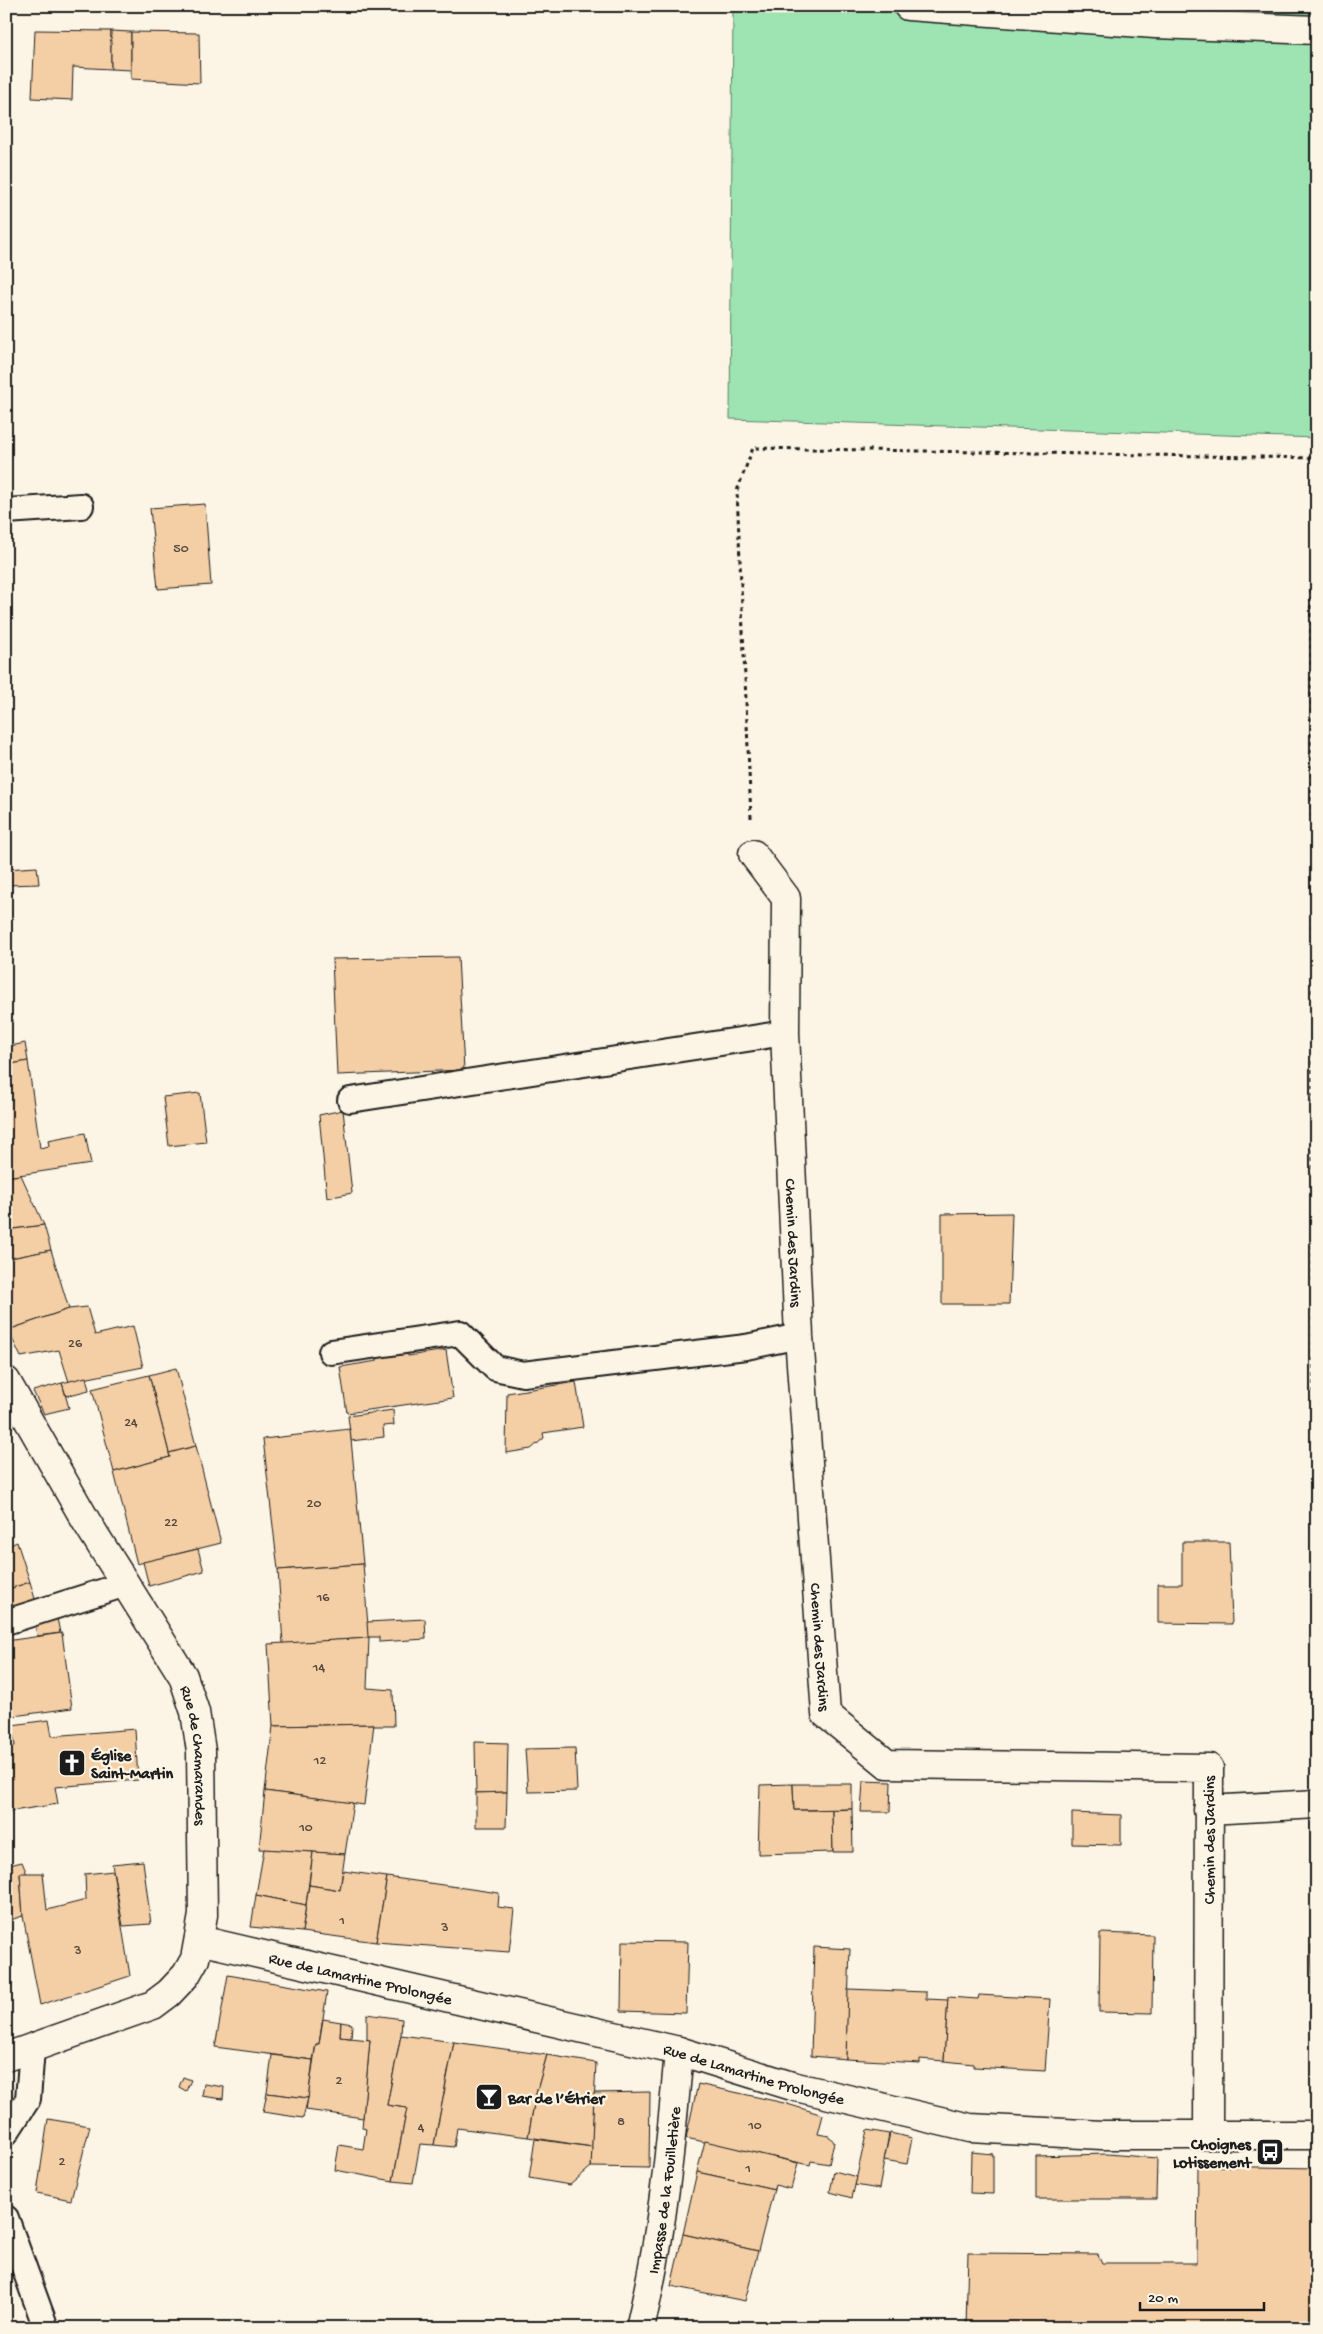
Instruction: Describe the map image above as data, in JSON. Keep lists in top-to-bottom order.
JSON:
{
  "streets": {
    "street": [
      "Chemin des Jardins",
      "Rue de Chamarandes",
      "Rue de Lamartine Prolongée",
      "Impasse de la Fouilletière"
    ]
  },
  "crossings": [
    ["Chemin des Jardins", "Rue de Lamartine Prolongée"],
    ["Rue de Chamarandes", "Rue de Lamartine Prolongée"],
    ["Rue de Lamartine Prolongée", "Impasse de la Fouilletière"]
  ],
  "places": {
    "church": ["Église Saint-Martin"],
    "bar": ["Bar de l’Étrier"],
    "bus stop": ["Choignes Lotissement"]
  },
  "house_numbers": [
    "50",
    "26",
    "24",
    "20",
    "22",
    "16",
    "14",
    "12",
    "10",
    "1",
    "3",
    "3",
    "2",
    "8",
    "10",
    "4",
    "2",
    "1"
  ],
  "scale_bar": "20 m"
}
